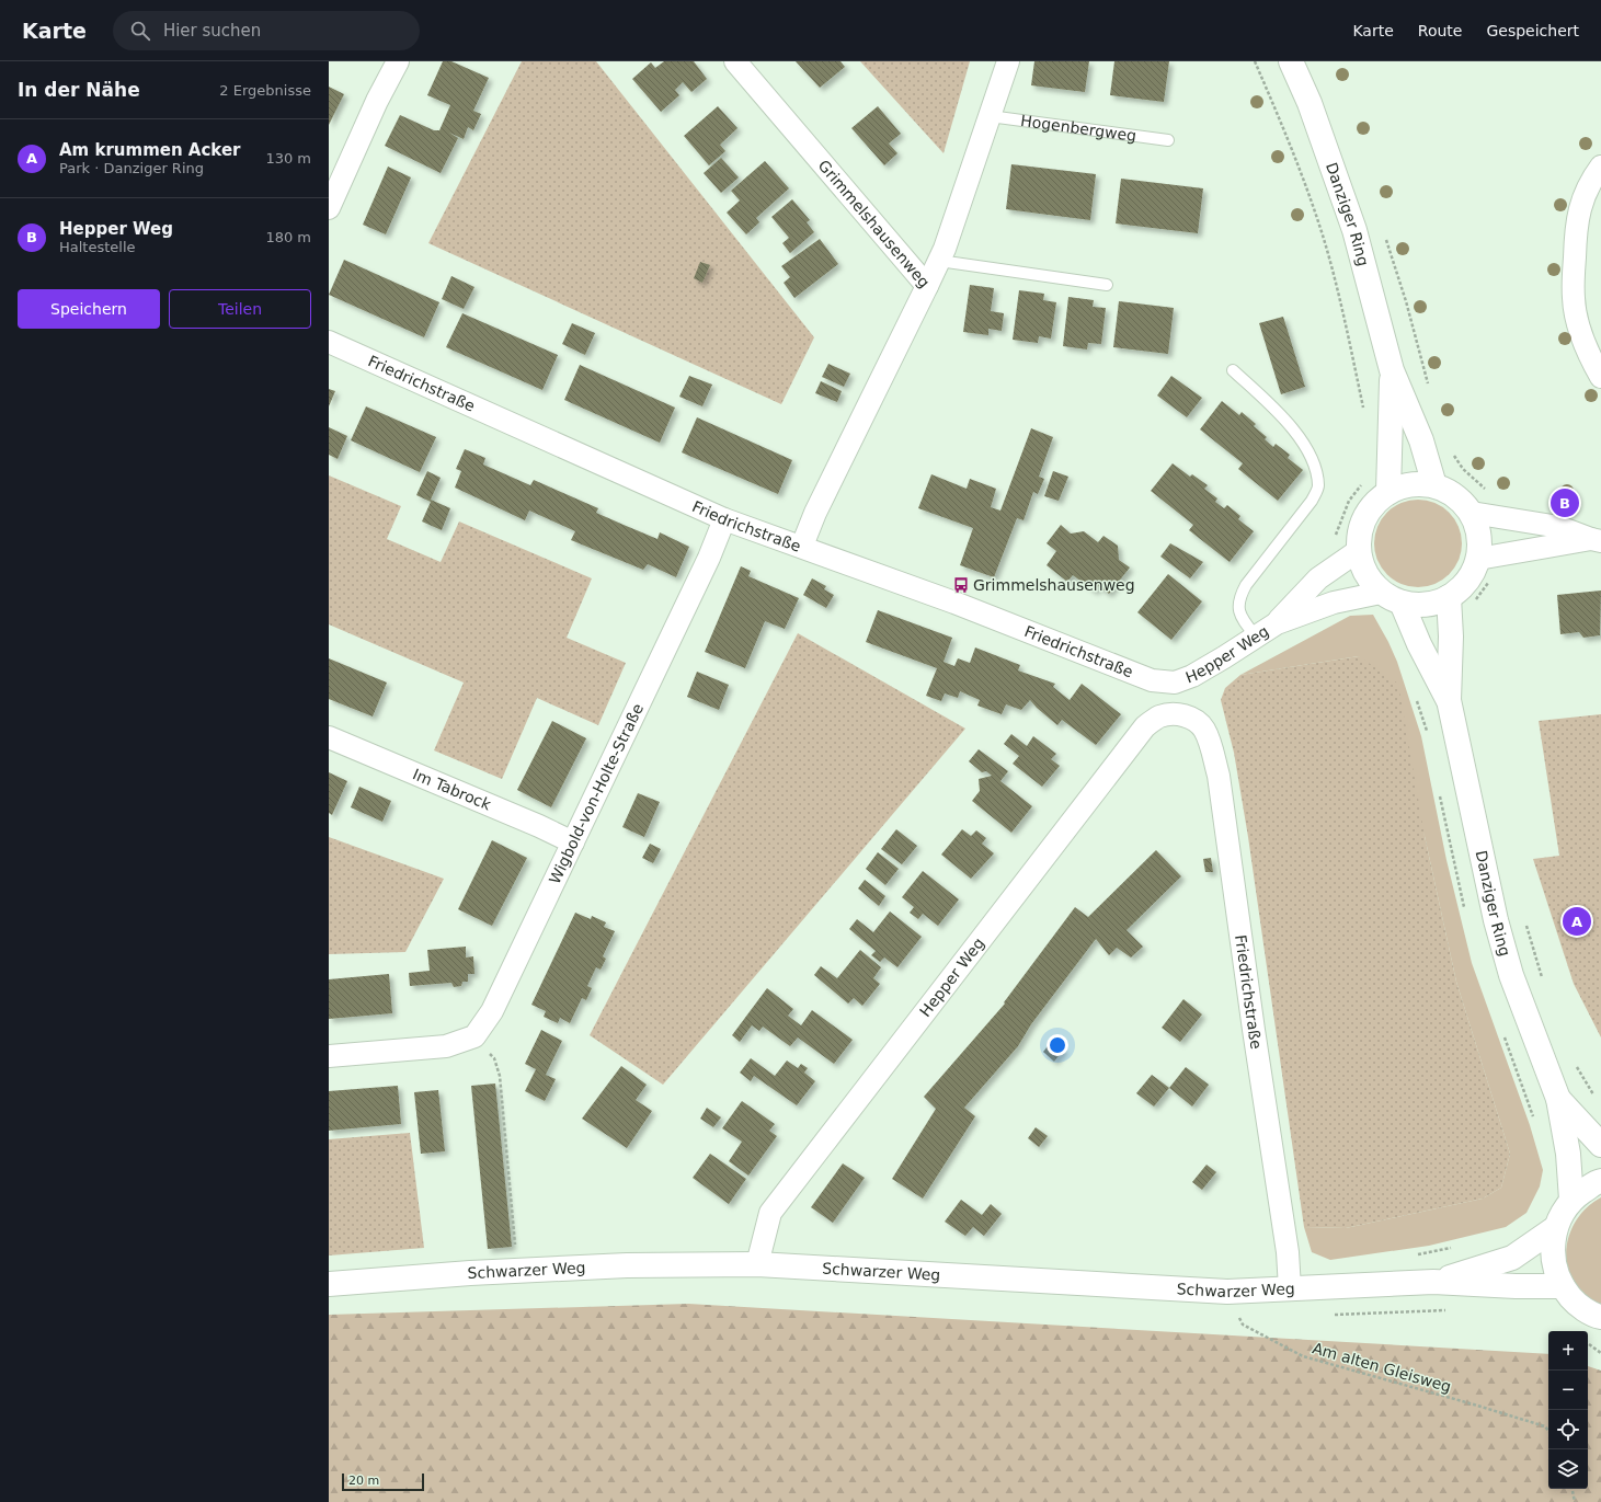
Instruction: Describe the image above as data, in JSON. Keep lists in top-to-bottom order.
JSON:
{
  "streets": {
    "main road": ["Danziger Ring", "Schwarzer Weg"],
    "street": [
      "Grimmelshausenweg",
      "Friedrichstraße",
      "Hepper Weg",
      "Im Tabrock",
      "Wigbold-von-Holte-Straße"
    ],
    "lane": ["Hogenbergweg"],
    "path": ["Am alten Gleisweg"]
  },
  "crossings": [
    ["Danziger Ring", "Hepper Weg"],
    ["Grimmelshausenweg", "Friedrichstraße"],
    ["Friedrichstraße", "Hepper Weg"],
    ["Friedrichstraße", "Wigbold-von-Holte-Straße"],
    ["Friedrichstraße", "Schwarzer Weg"],
    ["Hepper Weg", "Schwarzer Weg"],
    ["Im Tabrock", "Wigbold-von-Holte-Straße"],
    ["Schwarzer Weg", "Am alten Gleisweg"]
  ],
  "places": {
    "bus stop": ["Grimmelshausenweg"]
  },
  "scale_bar": "20 m",
  "page": {
    "header": "Karte",
    "search": "Hier suchen",
    "nav": ["Karte", "Route", "Gespeichert"],
    "heading": ["In der Nähe", "2 Ergebnisse"],
    "list": [
      {
        "mark": "A",
        "name": "Am krummen Acker",
        "note": "Park · Danziger Ring",
        "value": "130 m"
      },
      {
        "mark": "B",
        "name": "Hepper Weg",
        "note": "Haltestelle",
        "value": "180 m"
      }
    ],
    "buttons": ["Speichern", "Teilen"],
    "pins": ["B", "A"],
    "map_buttons": ["+", "−"],
    "scale": "20 m"
  }
}
